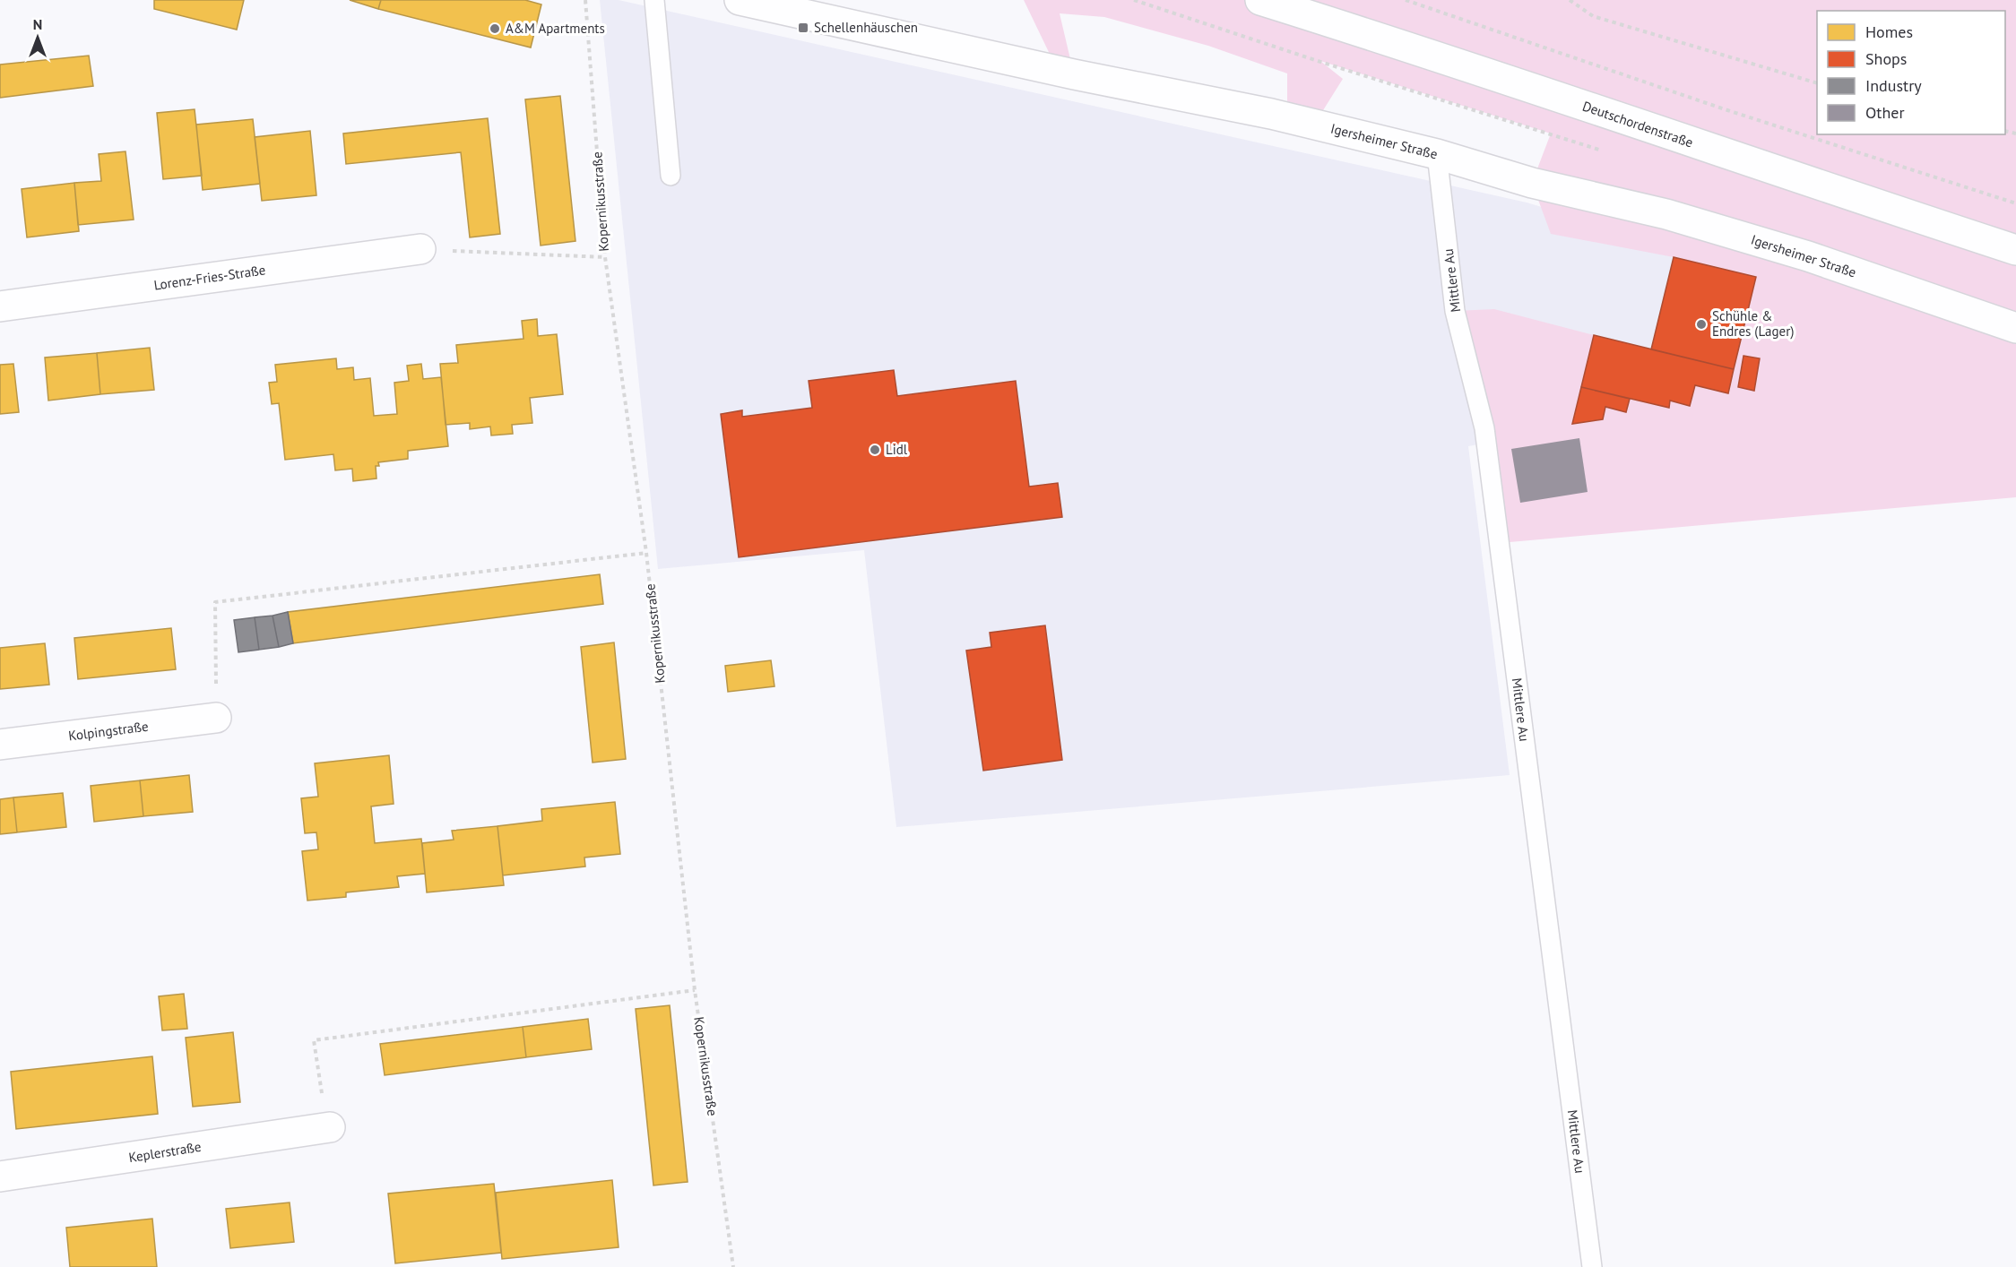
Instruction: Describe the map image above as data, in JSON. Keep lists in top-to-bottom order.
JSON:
{
  "streets": {
    "street": [
      "Deutschordenstraße",
      "Igersheimer Straße",
      "Lorenz-Fries-Straße",
      "Kolpingstraße",
      "Keplerstraße"
    ],
    "lane": ["Mittlere Au"],
    "path": ["Kopernikusstraße"]
  },
  "crossings": [
    ["Igersheimer Straße", "Mittlere Au"]
  ],
  "places": {
    "transit": ["Schellenhäuschen"],
    "other": ["A&M Apartments", "Schühle & Endres (Lager)", "Lidl"]
  },
  "legend": [
    "Homes",
    "Shops",
    "Industry",
    "Other"
  ],
  "north": "top"
}
